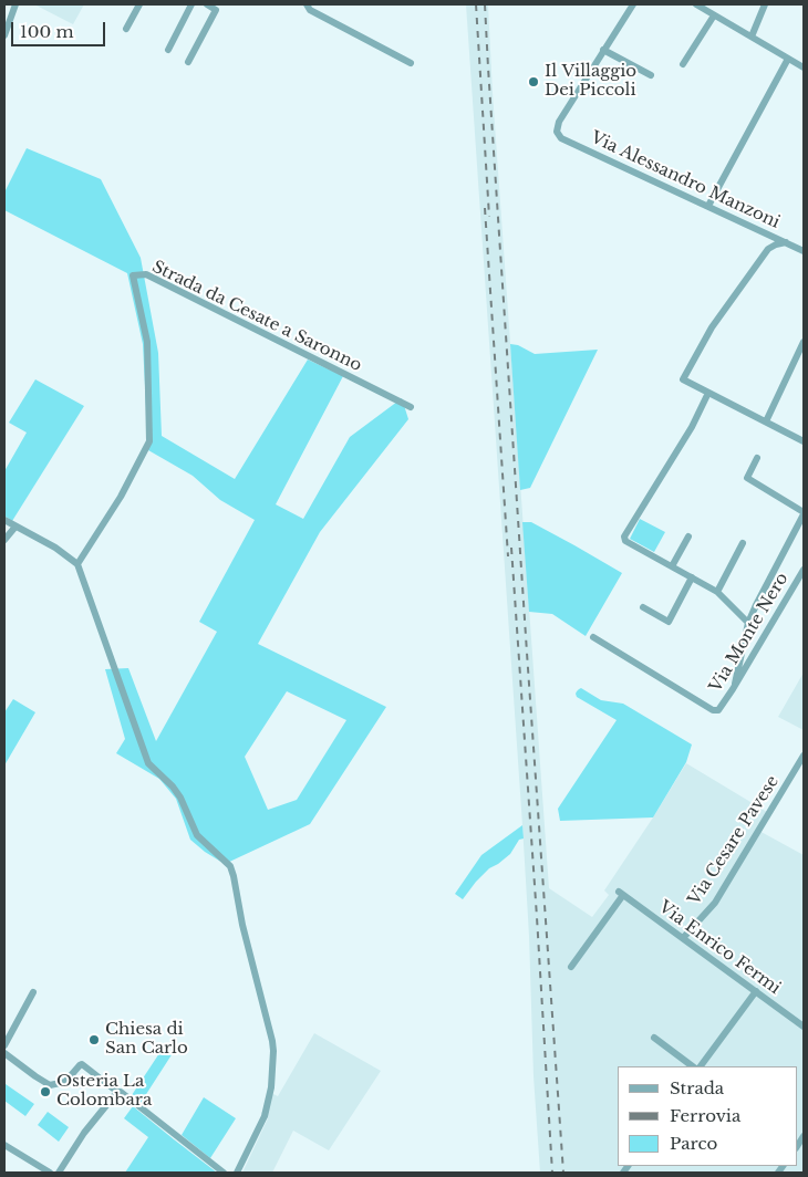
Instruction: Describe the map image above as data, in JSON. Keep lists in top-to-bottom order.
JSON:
{
  "streets": {
    "street": [
      "Via Alessandro Manzoni",
      "Strada da Cesate a Saronno",
      "Via Monte Nero",
      "Via Cesare Pavese",
      "Via Enrico Fermi"
    ]
  },
  "crossings": [
    ["Via Cesare Pavese", "Via Enrico Fermi"]
  ],
  "places": ["Il Villaggio Dei Piccoli", "Chiesa di San Carlo", "Osteria La Colombara"],
  "legend": ["Strada", "Ferrovia", "Parco"],
  "scale_bar": "100 m"
}
